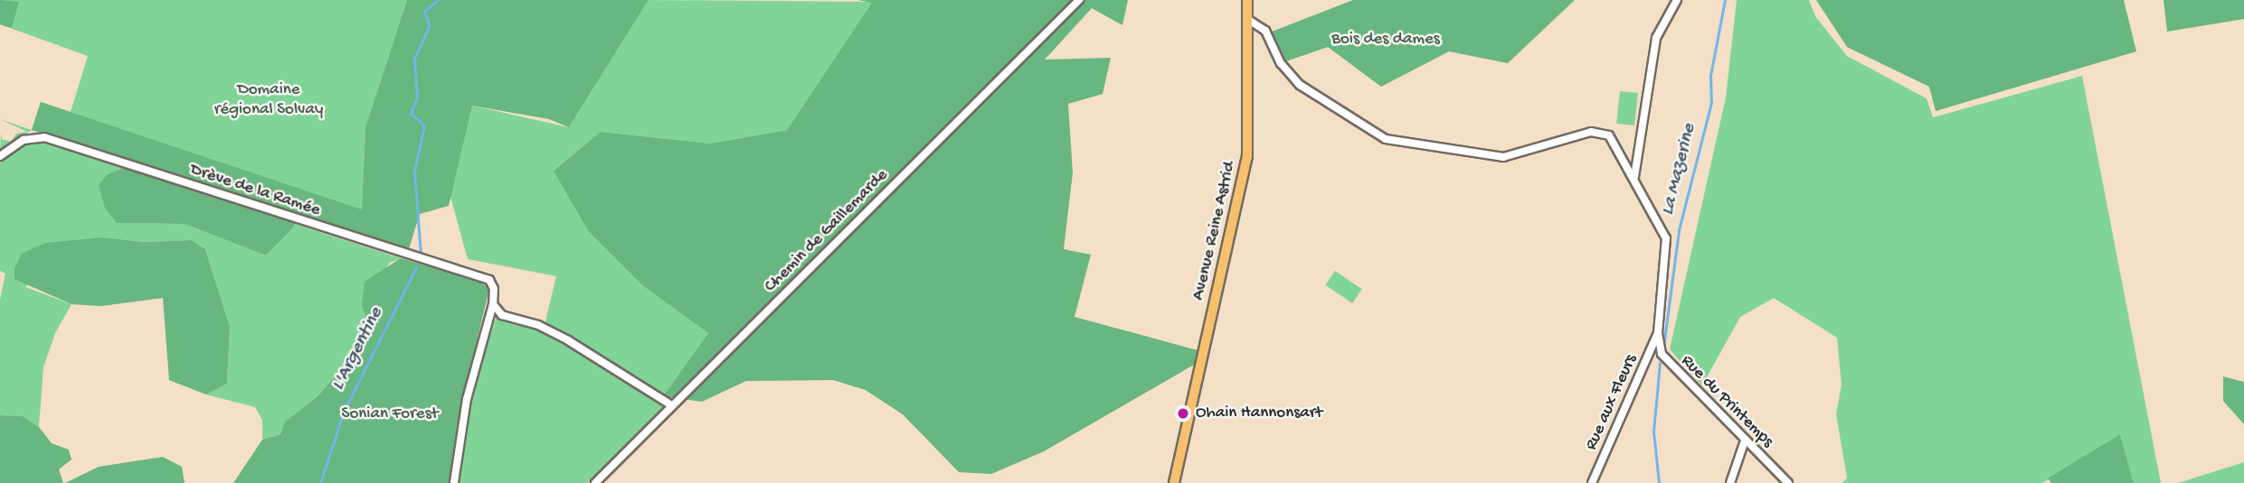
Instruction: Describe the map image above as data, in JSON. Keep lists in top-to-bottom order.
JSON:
{
  "streets": {
    "main road": ["Avenue Reine Astrid"],
    "street": [
      "Drève de la Ramée",
      "Chemin de Gaillemarde",
      "Rue du Printemps",
      "Rue aux Fleurs"
    ]
  },
  "crossings": [
    ["Rue du Printemps", "Rue aux Fleurs"]
  ],
  "water": ["La Mazerine", "L'Argentine"],
  "parks": ["Bois des dames", "Domaine régional Solvay", "Sonian Forest"],
  "places": ["Ohain Hannonsart"]
}
